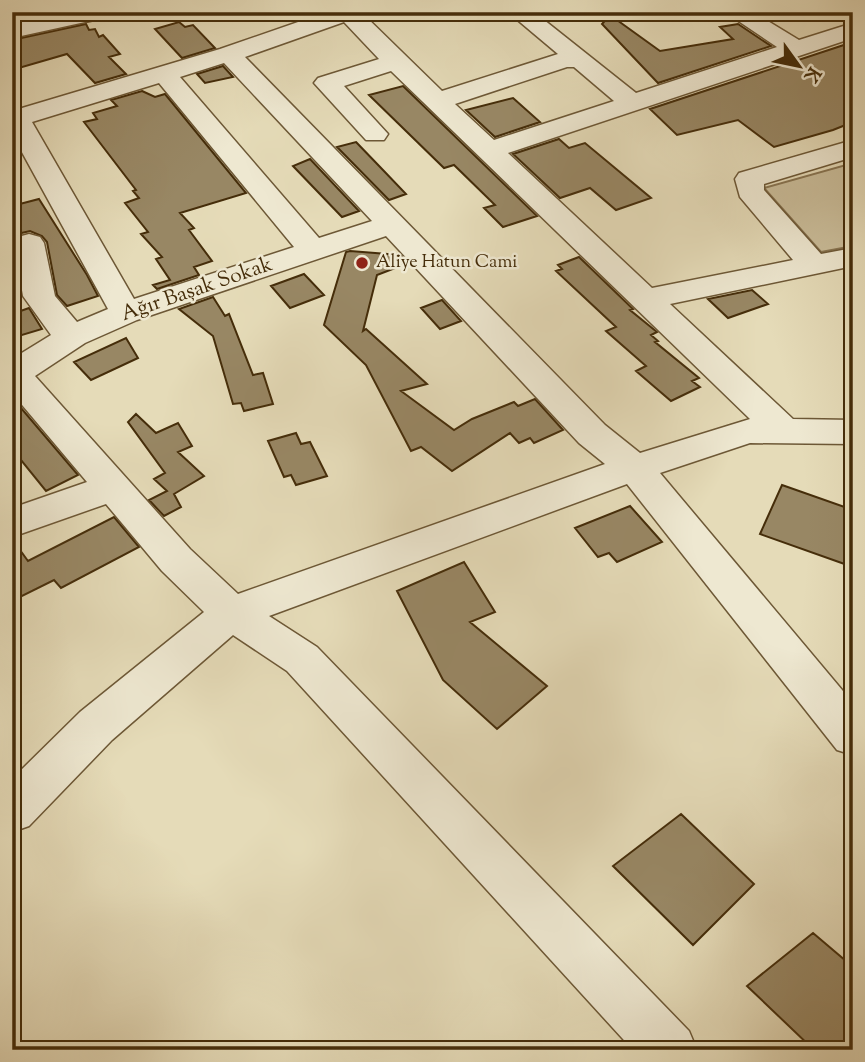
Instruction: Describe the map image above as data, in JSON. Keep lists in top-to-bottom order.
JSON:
{
  "streets": {
    "street": ["Ağır Başak Sokak"]
  },
  "places": ["Aliye Hatun Cami"],
  "north": "bottom right"
}
